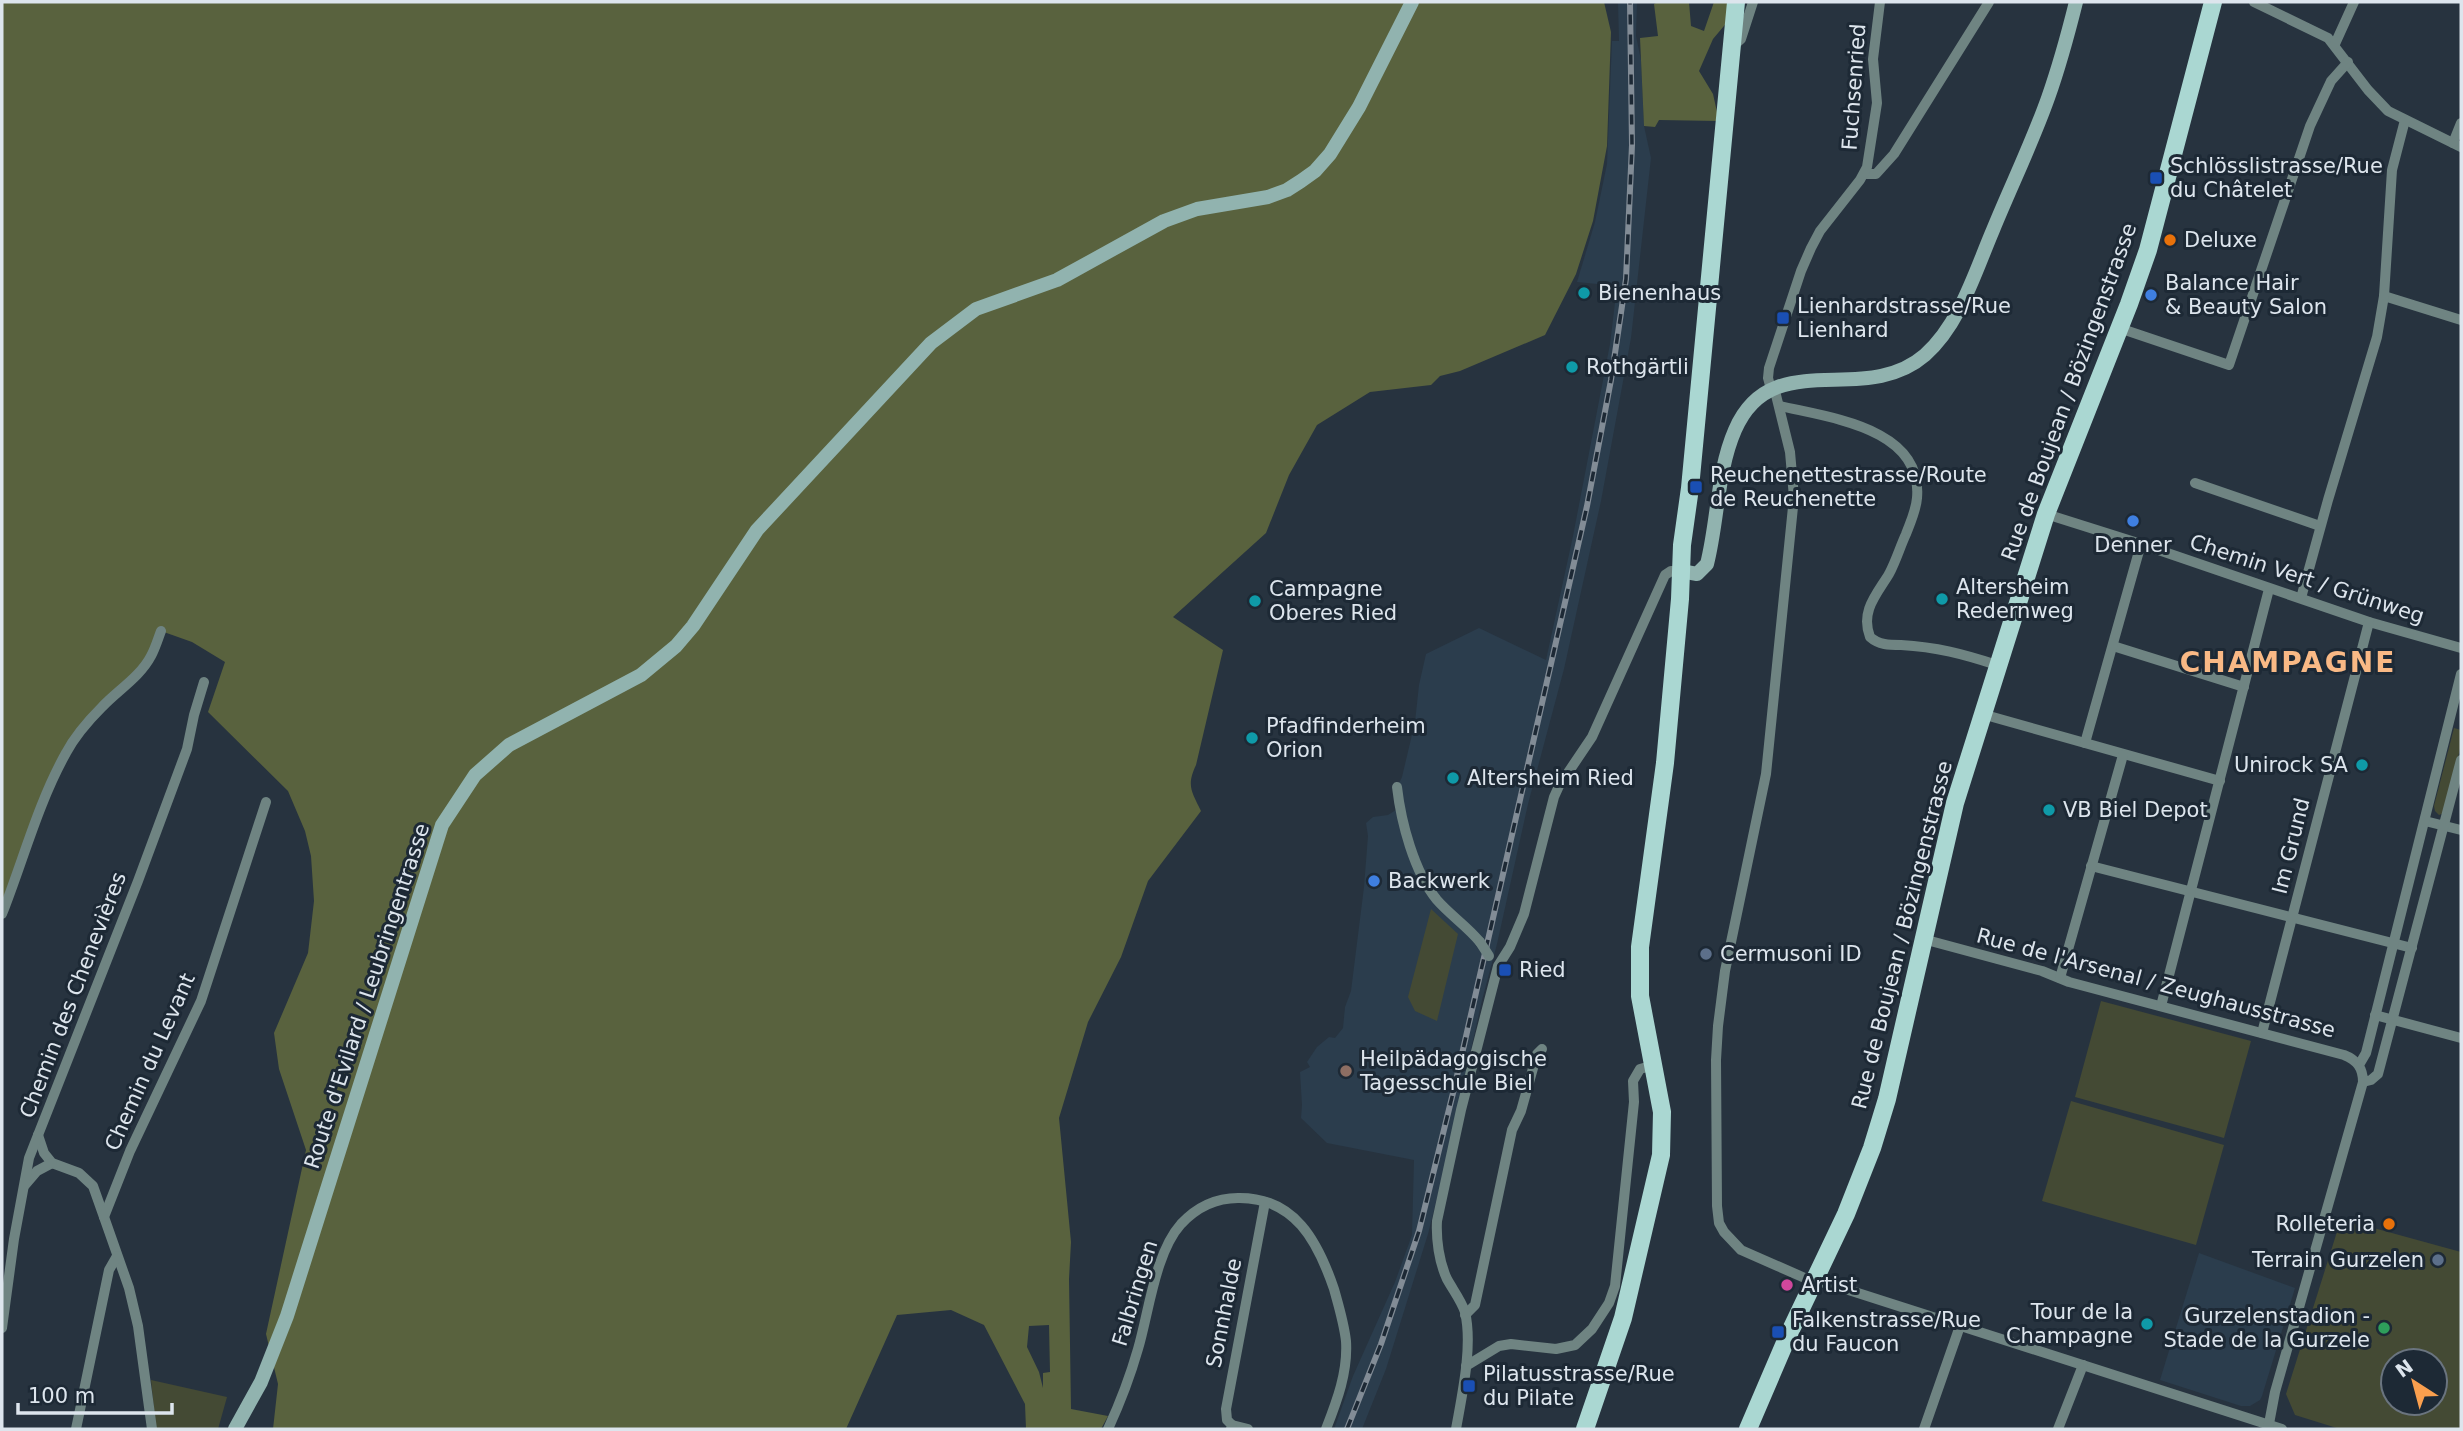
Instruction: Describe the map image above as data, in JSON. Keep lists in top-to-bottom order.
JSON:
{
  "streets": {
    "main road": ["Rue de Boujean / Bözingenstrasse"],
    "street": [
      "Fuchsenried",
      "Chemin Vert / Grünweg",
      "Im Grund",
      "Rue de l'Arsenal / Zeughausstrasse",
      "Chemin des Chenevières",
      "Route d'Evilard / Leubringentrasse",
      "Chemin du Levant",
      "Falbringen",
      "Sonnhalde"
    ]
  },
  "crossings": [
    ["Rue de Boujean / Bözingenstrasse", "Chemin Vert / Grünweg"],
    ["Rue de Boujean / Bözingenstrasse", "Rue de l'Arsenal / Zeughausstrasse"],
    ["Chemin Vert / Grünweg", "Im Grund"],
    ["Im Grund", "Rue de l'Arsenal / Zeughausstrasse"],
    ["Falbringen", "Sonnhalde"]
  ],
  "districts": ["CHAMPAGNE"],
  "places": {
    "transit": [
      "Schlösslistrasse/Rue du Châtelet",
      "Lienhardstrasse/Rue Lienhard",
      "Reuchenettestrasse/Route de Reuchenette",
      "Ried",
      "Falkenstrasse/Rue du Faucon",
      "Pilatusstrasse/Rue du Pilate"
    ],
    "other": [
      "Deluxe",
      "Bienenhaus",
      "Balance Hair & Beauty Salon",
      "Rothgärtli",
      "Denner",
      "Altersheim Redernweg",
      "Campagne Oberes Ried",
      "Pfadfinderheim Orion",
      "Unirock SA",
      "Altersheim Ried",
      "VB Biel Depot",
      "Backwerk",
      "Cermusoni ID",
      "Heilpädagogische Tagesschule Biel",
      "Rolleteria",
      "Terrain Gurzelen",
      "Artist",
      "Tour de la Champagne",
      "Gurzelenstadion - Stade de la Gurzele"
    ]
  },
  "scale_bar": "100 m",
  "north": "top left"
}
